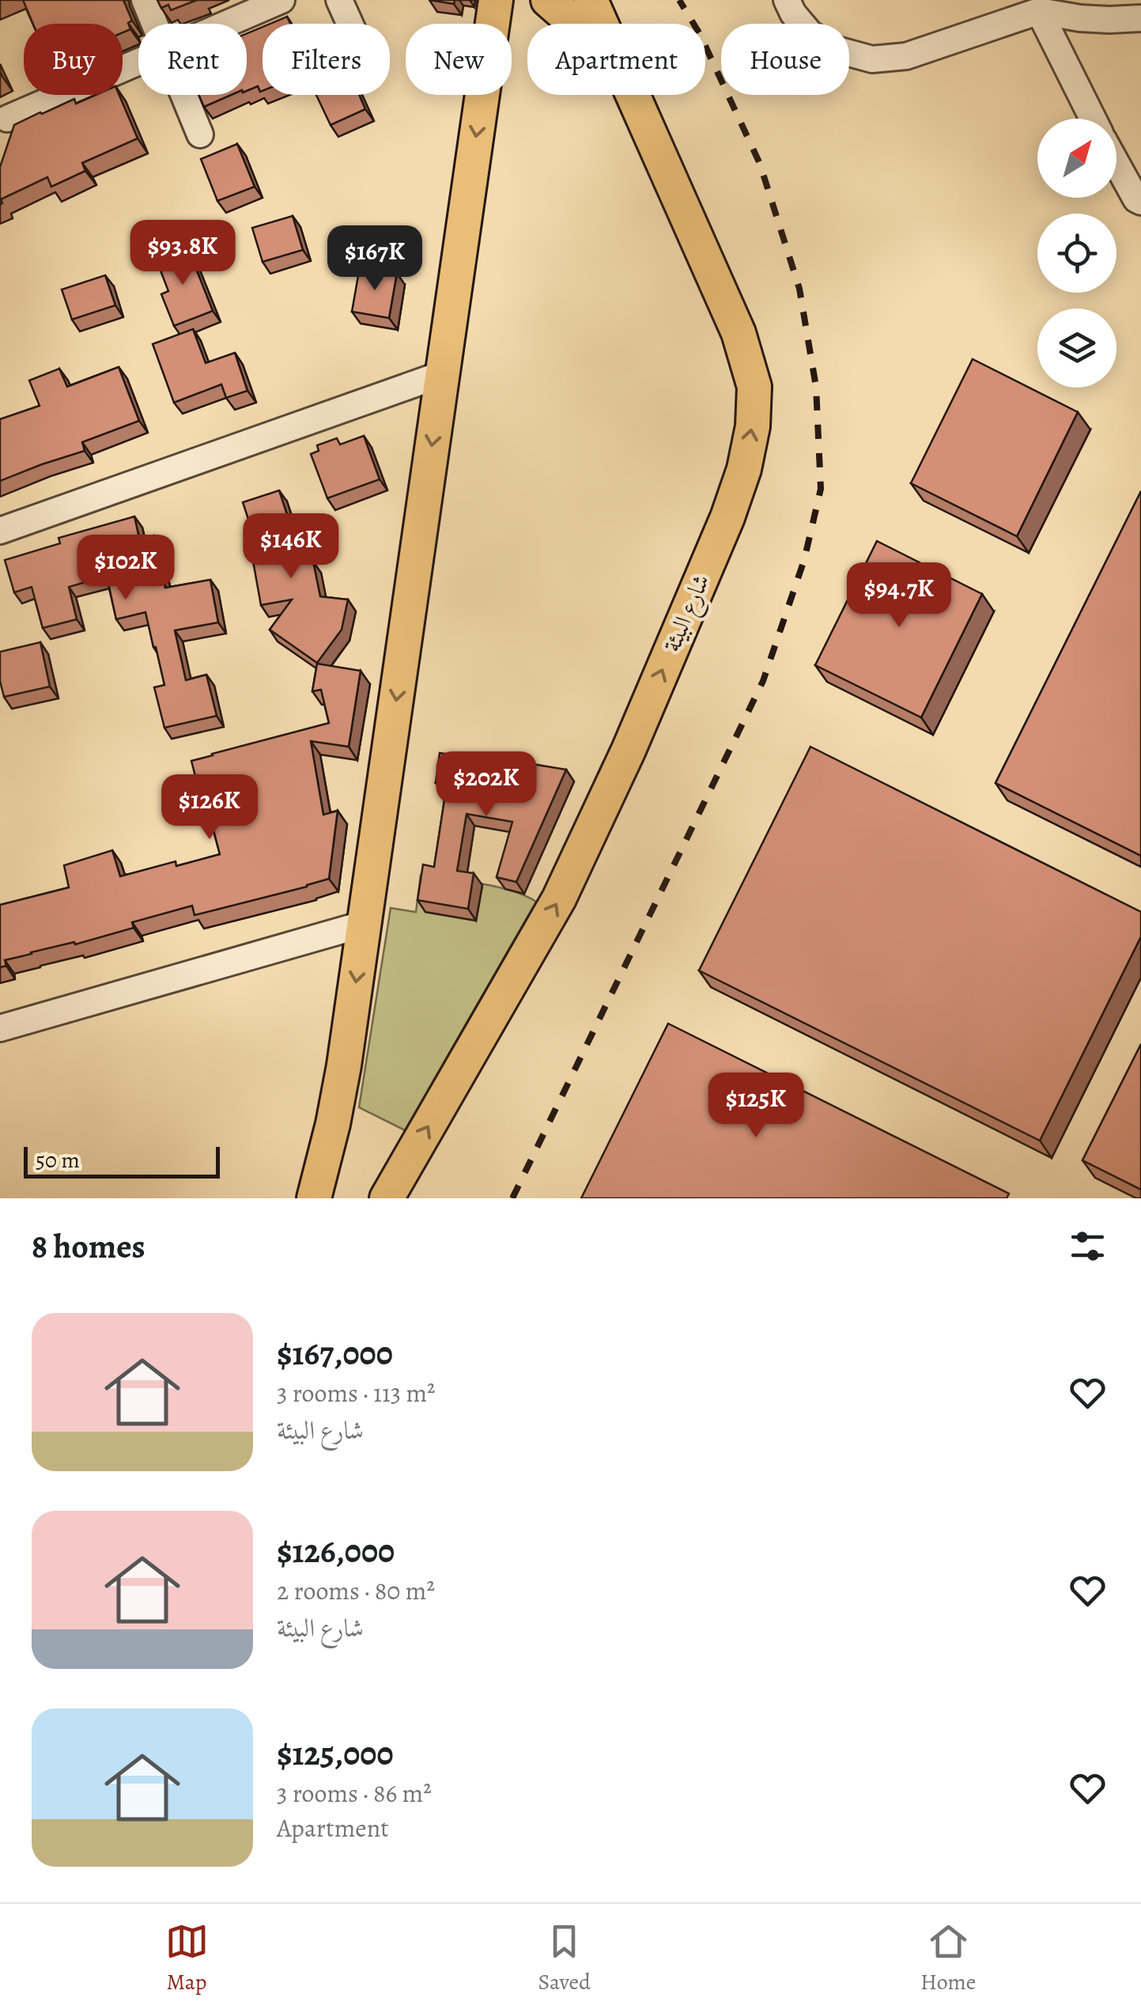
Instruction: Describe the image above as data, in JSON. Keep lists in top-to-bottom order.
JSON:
{
  "streets": {
    "main road": ["شارع البيئة"]
  },
  "scale_bar": "50 m",
  "north": "top right",
  "page": {
    "chip": [
      "Buy",
      "Rent",
      "Filters",
      "New",
      "Apartment",
      "House"
    ],
    "price": [
      "$93.8K",
      "$167K",
      "$146K",
      "$102K",
      "$94.7K",
      "$202K",
      "$126K",
      "$125K"
    ],
    "scale": "50 m",
    "heading": "8 homes",
    "list": [
      {
        "name": "$167,000",
        "note": "3 rooms · 113 m² · شارع البيئة"
      },
      {
        "name": "$126,000",
        "note": "2 rooms · 80 m² · شارع البيئة"
      },
      {
        "name": "$125,000",
        "note": "3 rooms · 86 m² · Apartment"
      }
    ],
    "tabs": ["Map", "Saved", "Home"]
  }
}
